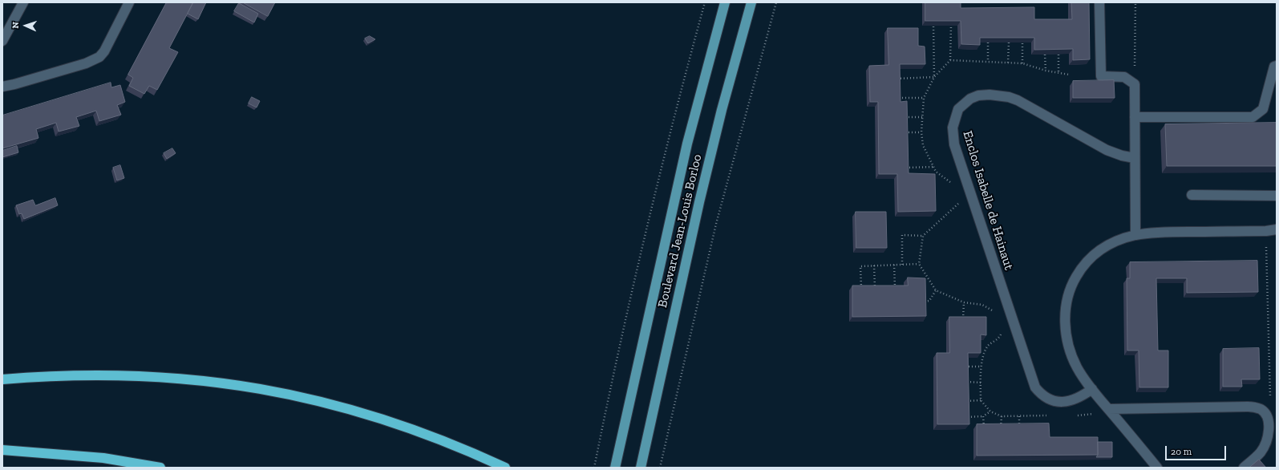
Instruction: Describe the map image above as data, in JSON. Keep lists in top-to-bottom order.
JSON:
{
  "streets": {
    "main road": ["Boulevard Jean-Louis Borloo"],
    "street": ["Enclos Isabelle de Hainaut"]
  },
  "scale_bar": "20 m",
  "north": "left"
}
